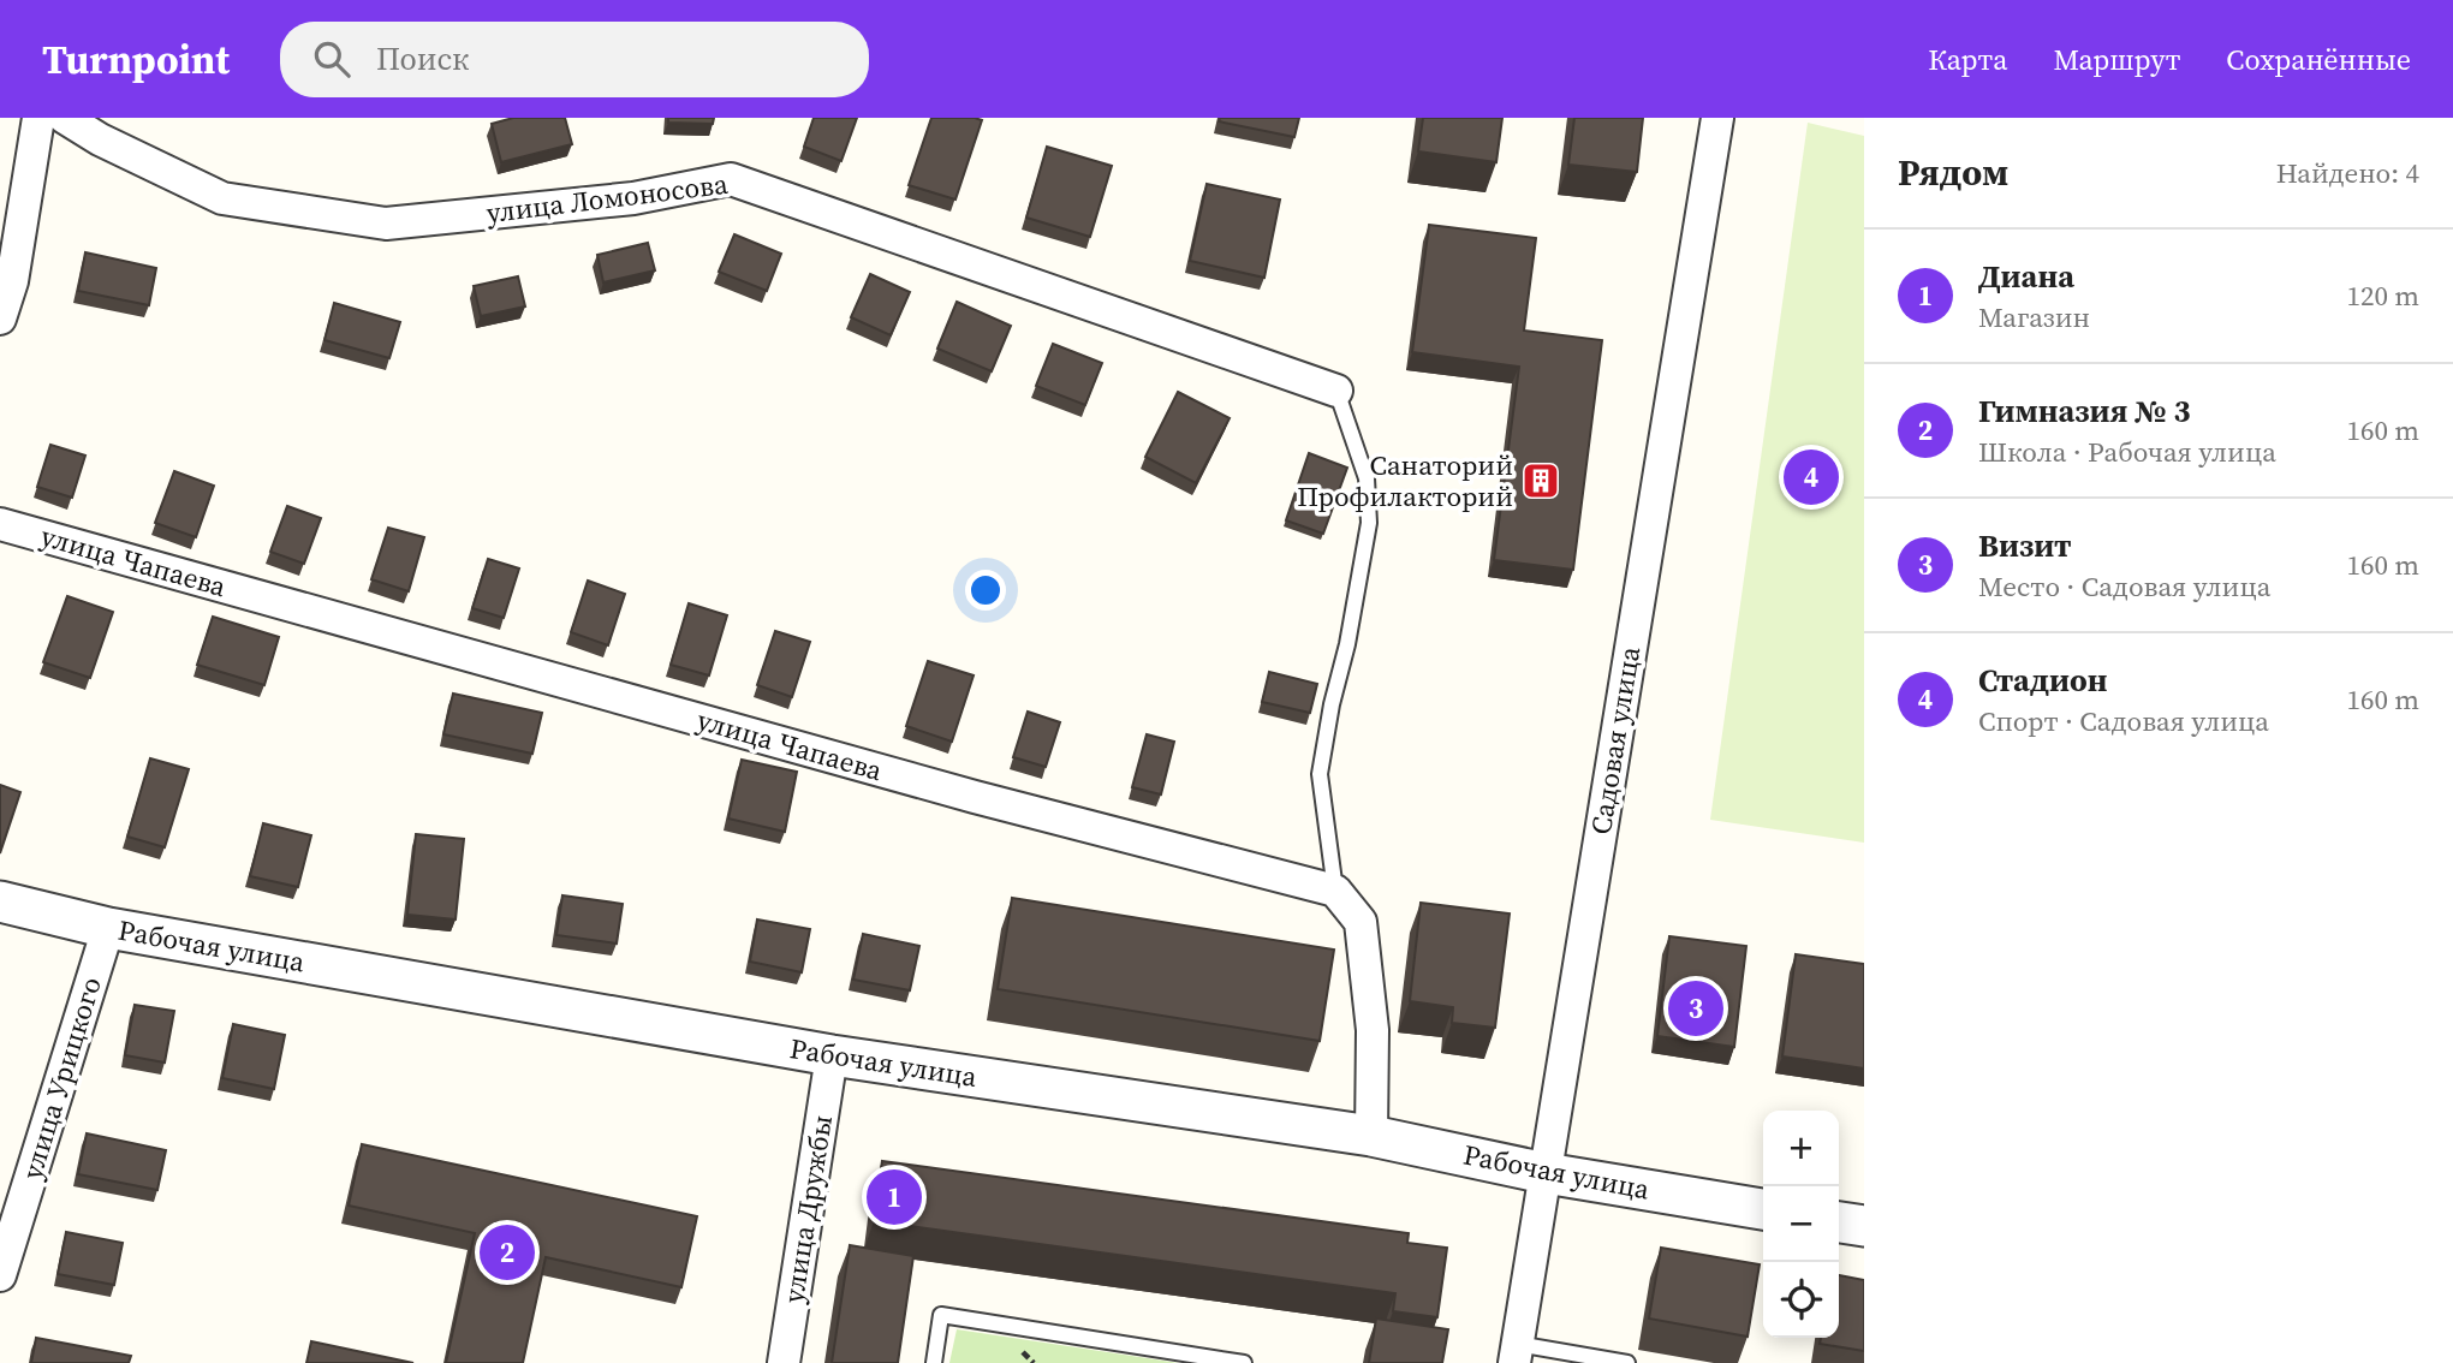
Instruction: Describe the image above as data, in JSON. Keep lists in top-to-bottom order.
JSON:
{
  "streets": {
    "street": [
      "улица Ломоносова",
      "улица Чапаева",
      "Садовая улица",
      "Рабочая улица",
      "улица Урицкого",
      "улица Дружбы"
    ]
  },
  "crossings": [
    ["Садовая улица", "Рабочая улица"],
    ["Рабочая улица", "улица Урицкого"],
    ["Рабочая улица", "улица Дружбы"]
  ],
  "places": {
    "building": ["Санаторий Профилакторий"]
  },
  "page": {
    "header": "Turnpoint",
    "search": "Поиск",
    "nav": ["Карта", "Маршрут", "Сохранённые"],
    "heading": ["Рядом", "Найдено: 4"],
    "list": [
      {
        "mark": "1",
        "name": "Диана",
        "note": "Магазин",
        "value": "120 m"
      },
      {
        "mark": "2",
        "name": "Гимназия № 3",
        "note": "Школа · Рабочая улица",
        "value": "160 m"
      },
      {
        "mark": "3",
        "name": "Визит",
        "note": "Место · Садовая улица",
        "value": "160 m"
      },
      {
        "mark": "4",
        "name": "Стадион",
        "note": "Спорт · Садовая улица",
        "value": "160 m"
      }
    ],
    "pins": [
      "4",
      "3",
      "1",
      "2"
    ],
    "map_buttons": ["+", "−"]
  }
}
